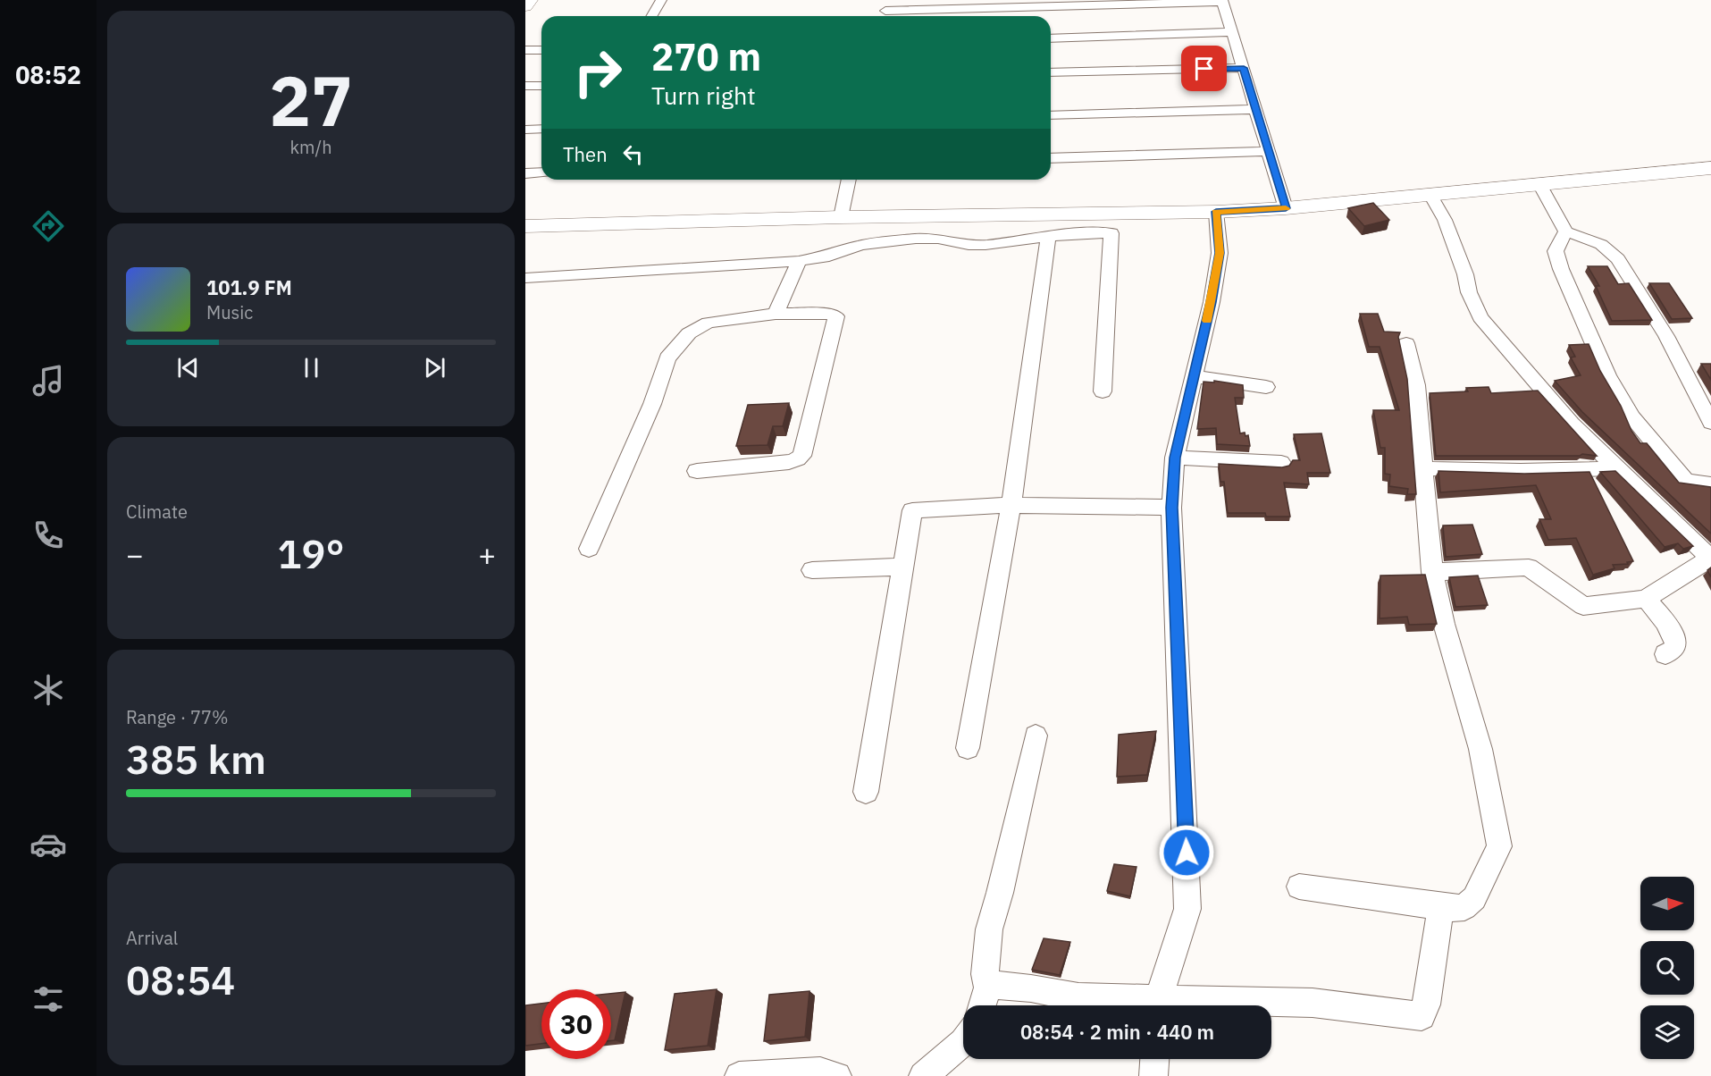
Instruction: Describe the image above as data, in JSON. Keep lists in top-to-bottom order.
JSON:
{
  "north": "right",
  "page": {
    "tabs": "08:52",
    "tile": [
      ["27", "km/h"],
      "Climate",
      ["Range · 77%", "385 km"],
      ["Arrival", "08:54"]
    ],
    "turn": ["270 m", "Turn right"],
    "then": "Then",
    "song": ["101.9 FM", "Music"],
    "heat": ["−", "19°", "+"],
    "limit": "30",
    "trip": "08:54 · 2 min · 440 m"
  }
}
